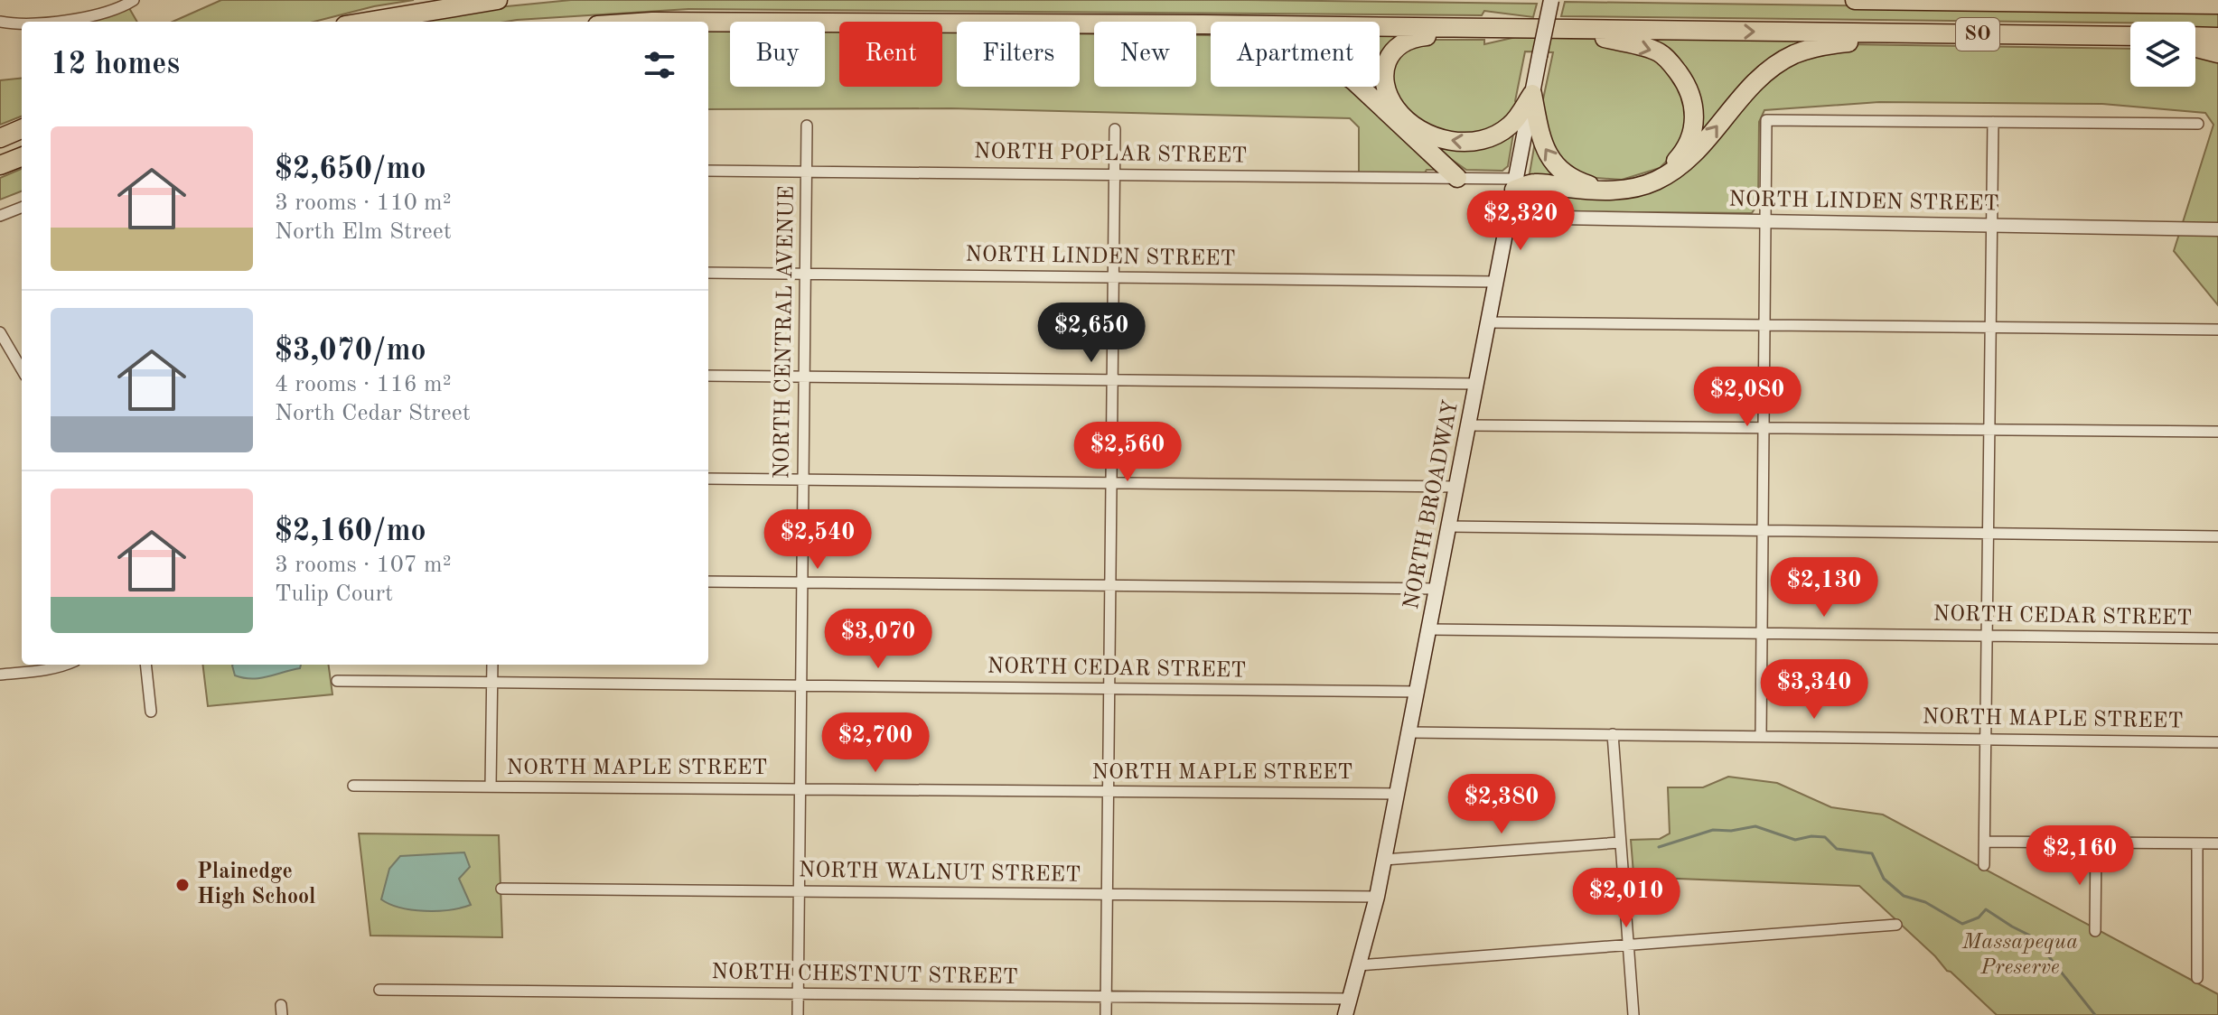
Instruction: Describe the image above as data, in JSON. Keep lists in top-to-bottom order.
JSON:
{
  "streets": {
    "highway": ["SO"],
    "main road": ["NORTH BROADWAY"],
    "street": [
      "NORTH POPLAR STREET",
      "NORTH LINDEN STREET",
      "NORTH CENTRAL AVENUE",
      "NORTH CEDAR STREET",
      "NORTH MAPLE STREET",
      "NORTH WALNUT STREET",
      "NORTH CHESTNUT STREET"
    ]
  },
  "crossings": [
    ["NORTH POPLAR STREET", "NORTH CENTRAL AVENUE"],
    ["NORTH POPLAR STREET", "NORTH BROADWAY"],
    ["NORTH LINDEN STREET", "NORTH CENTRAL AVENUE"],
    ["NORTH LINDEN STREET", "NORTH BROADWAY"],
    ["NORTH CENTRAL AVENUE", "NORTH CEDAR STREET"],
    ["NORTH CENTRAL AVENUE", "NORTH MAPLE STREET"],
    ["NORTH CENTRAL AVENUE", "NORTH WALNUT STREET"],
    ["NORTH CENTRAL AVENUE", "NORTH CHESTNUT STREET"],
    ["NORTH BROADWAY", "NORTH CEDAR STREET"],
    ["NORTH BROADWAY", "NORTH MAPLE STREET"],
    ["NORTH BROADWAY", "NORTH WALNUT STREET"],
    ["NORTH BROADWAY", "NORTH CHESTNUT STREET"]
  ],
  "parks": ["Massapequa Preserve"],
  "places": ["Plainedge High School"],
  "page": {
    "chip": [
      "Buy",
      "Rent",
      "Filters",
      "New",
      "Apartment"
    ],
    "heading": "12 homes",
    "list": [
      {
        "name": "$2,650/mo",
        "note": "3 rooms · 110 m² · North Elm Street"
      },
      {
        "name": "$3,070/mo",
        "note": "4 rooms · 116 m² · North Cedar Street"
      },
      {
        "name": "$2,160/mo",
        "note": "3 rooms · 107 m² · Tulip Court"
      }
    ],
    "price": [
      "$2,320",
      "$2,650",
      "$2,080",
      "$2,560",
      "$2,540",
      "$2,130",
      "$3,070",
      "$3,340",
      "$2,700",
      "$2,380",
      "$2,160",
      "$2,010"
    ]
  }
}
